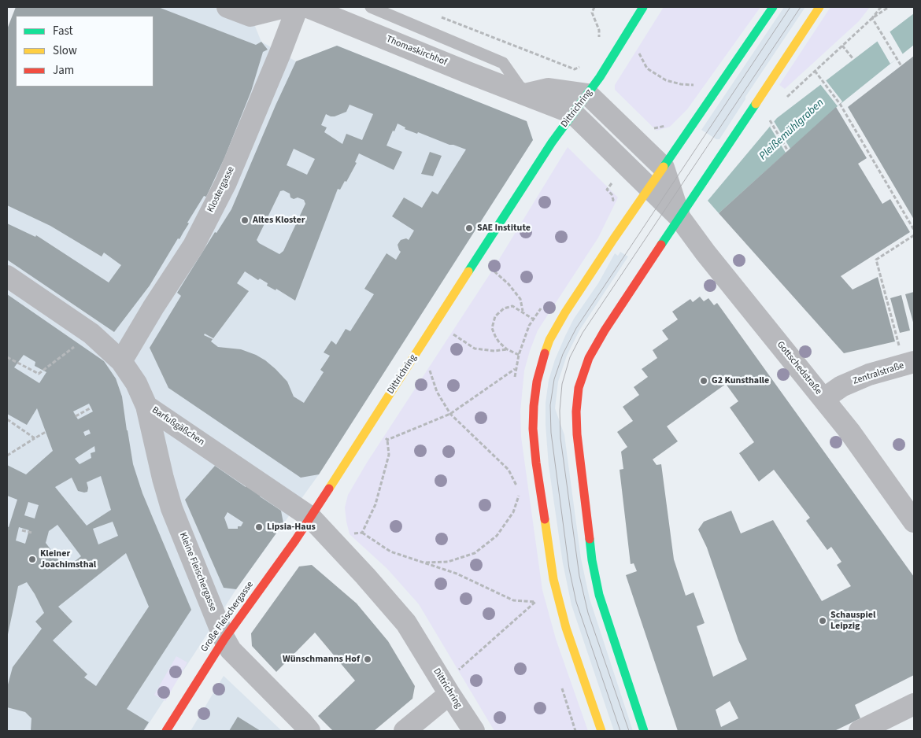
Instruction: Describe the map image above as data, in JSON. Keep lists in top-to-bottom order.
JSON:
{
  "streets": {
    "main road": ["Dittrichring", "Große Fleischergasse"],
    "street": [
      "Thomaskirchhof",
      "Klostergasse",
      "Gottschedstraße",
      "Zentralstraße",
      "Barfußgäßchen",
      "Kleine Fleischergasse"
    ]
  },
  "crossings": [
    ["Thomaskirchhof", "Dittrichring"],
    ["Thomaskirchhof", "Gottschedstraße"],
    ["Dittrichring", "Barfußgäßchen"],
    ["Dittrichring", "Große Fleischergasse"],
    ["Klostergasse", "Barfußgäßchen"],
    ["Gottschedstraße", "Zentralstraße"],
    ["Barfußgäßchen", "Kleine Fleischergasse"],
    ["Barfußgäßchen", "Große Fleischergasse"],
    ["Kleine Fleischergasse", "Große Fleischergasse"]
  ],
  "water": ["Pleißemühlgraben"],
  "places": [
    "Altes Kloster",
    "SAE Institute",
    "G2 Kunsthalle",
    "Lipsia-Haus",
    "Kleiner Joachimsthal",
    "Schauspiel Leipzig",
    "Wünschmanns Hof"
  ],
  "legend": ["Fast", "Slow", "Jam"]
}
